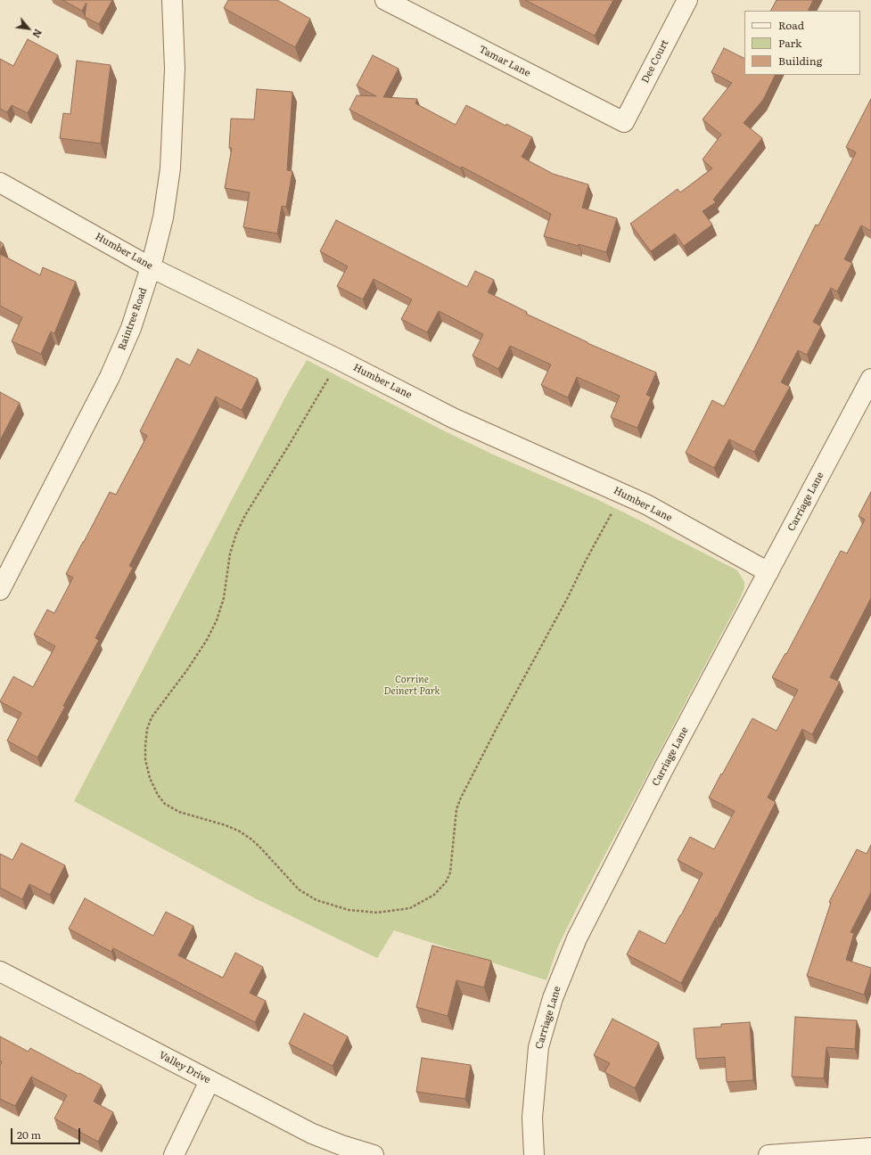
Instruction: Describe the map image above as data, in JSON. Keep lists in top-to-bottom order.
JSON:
{
  "streets": {
    "street": [
      "Tamar Lane",
      "Dee Court",
      "Humber Lane",
      "Raintree Road",
      "Carriage Lane",
      "Valley Drive"
    ]
  },
  "crossings": [
    ["Tamar Lane", "Dee Court"],
    ["Humber Lane", "Raintree Road"],
    ["Humber Lane", "Carriage Lane"]
  ],
  "parks": ["Corrine Deinert Park"],
  "legend": ["Road", "Park", "Building"],
  "scale_bar": "20 m",
  "north": "bottom right"
}
